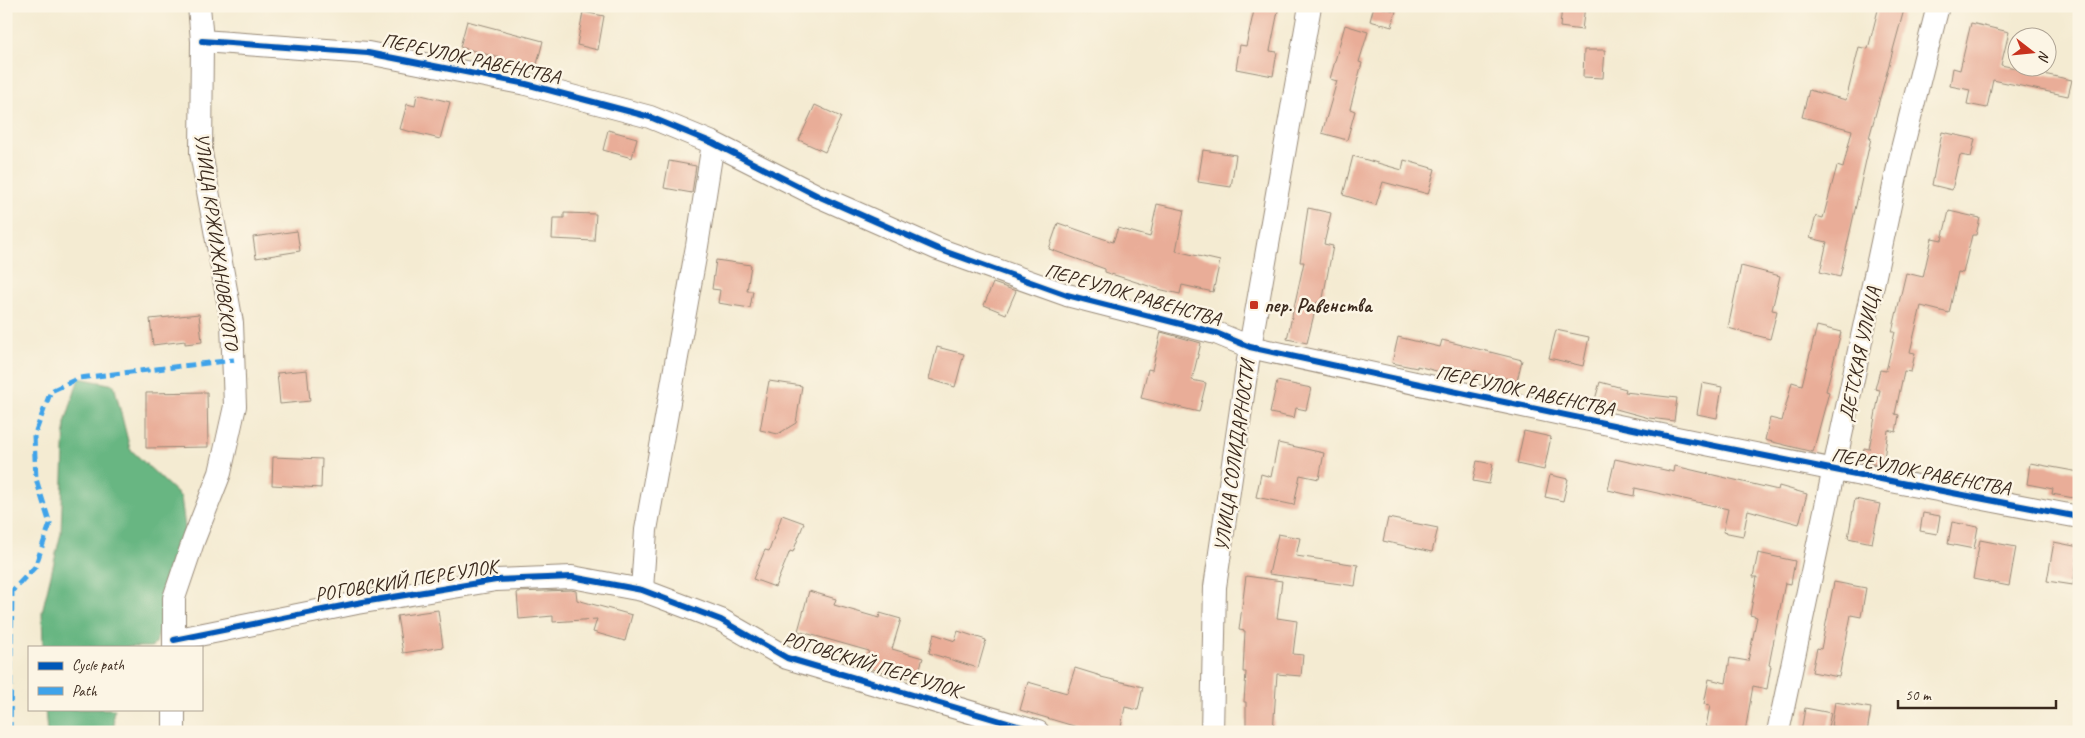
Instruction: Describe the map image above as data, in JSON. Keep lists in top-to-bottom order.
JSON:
{
  "streets": {
    "street": [
      "ПЕРЕУЛОК РАВЕНСТВА",
      "УЛИЦА КРЖИЖАНОВСКОГО",
      "ДЕТСКАЯ УЛИЦА",
      "УЛИЦА СОЛИДАРНОСТИ",
      "РОГОВСКИЙ ПЕРЕУЛОК"
    ]
  },
  "crossings": [
    ["ПЕРЕУЛОК РАВЕНСТВА", "УЛИЦА КРЖИЖАНОВСКОГО"],
    ["ПЕРЕУЛОК РАВЕНСТВА", "ДЕТСКАЯ УЛИЦА"],
    ["ПЕРЕУЛОК РАВЕНСТВА", "УЛИЦА СОЛИДАРНОСТИ"],
    ["УЛИЦА КРЖИЖАНОВСКОГО", "РОГОВСКИЙ ПЕРЕУЛОК"]
  ],
  "places": {
    "transit": ["пер. Равенства"]
  },
  "legend": ["Cycle path", "Path"],
  "scale_bar": "50 m",
  "north": "right"
}
